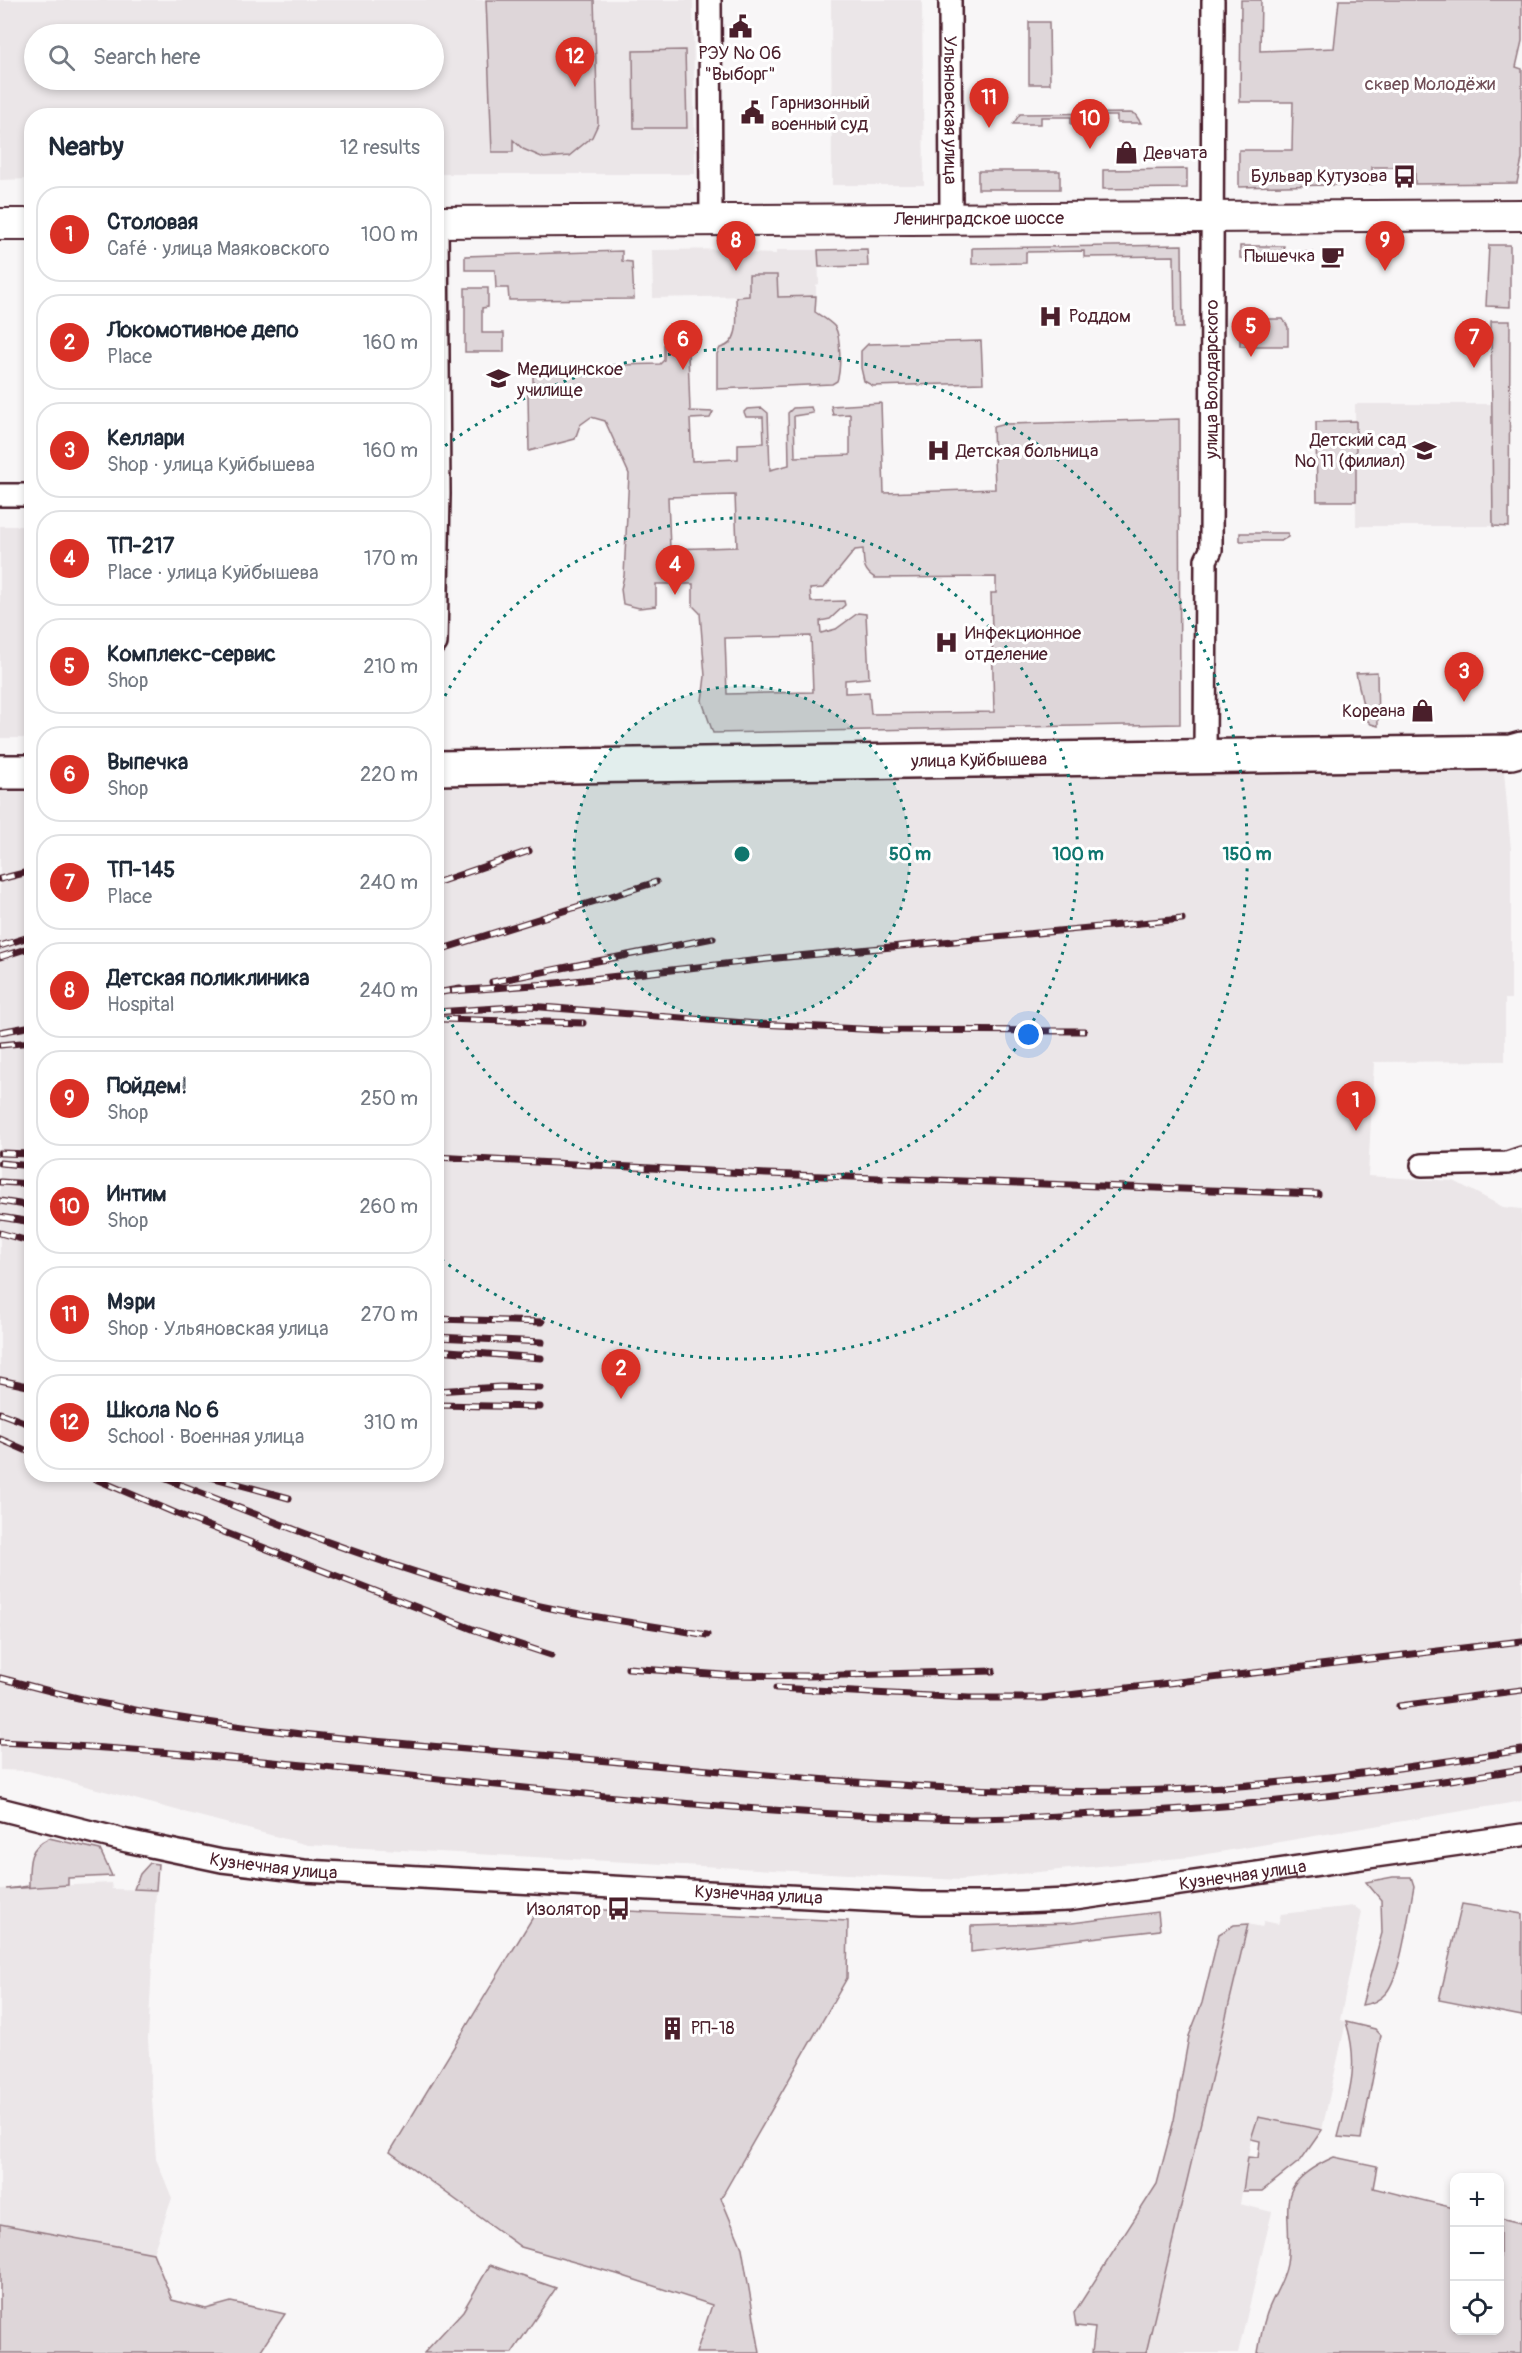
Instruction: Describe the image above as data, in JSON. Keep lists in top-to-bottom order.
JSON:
{
  "streets": {
    "main road": ["Ленинградское шоссе", "улица Куйбышева"],
    "street": ["Ульяновская улица", "улица Володарского", "Кузнечная улица"]
  },
  "crossings": [
    ["Ульяновская улица", "Ленинградское шоссе"],
    ["Ленинградское шоссе", "улица Володарского"],
    ["улица Володарского", "улица Куйбышева"]
  ],
  "parks": ["сквер Молодёжи"],
  "places": {
    "public building": ["РЭУ № 06 \"Выборг\"", "Гарнизонный военный суд"],
    "shop": ["Девчата", "Кореана"],
    "bus stop": ["Бульвар Кутузова", "Изолятор"],
    "cafe": ["Пышечка"],
    "hospital": ["Роддом", "Детская больница", "Инфекционное отделение"],
    "school or university": ["Медицинское училище", "Детский сад № 11 (филиал)"],
    "building": ["РП-18"]
  },
  "page": {
    "search": "Search here",
    "pins": [
      "12",
      "11",
      "10",
      "8",
      "9",
      "5",
      "7",
      "6",
      "4",
      "3",
      "1",
      "2"
    ],
    "heading": ["Nearby", "12 results"],
    "list": [
      {
        "mark": "1",
        "name": "Столовая",
        "note": "Café · улица Маяковского",
        "value": "100 m"
      },
      {
        "mark": "2",
        "name": "Локомотивное депо",
        "note": "Place",
        "value": "160 m"
      },
      {
        "mark": "3",
        "name": "Келлари",
        "note": "Shop · улица Куйбышева",
        "value": "160 m"
      },
      {
        "mark": "4",
        "name": "ТП-217",
        "note": "Place · улица Куйбышева",
        "value": "170 m"
      },
      {
        "mark": "5",
        "name": "Комплекс-сервис",
        "note": "Shop",
        "value": "210 m"
      },
      {
        "mark": "6",
        "name": "Выпечка",
        "note": "Shop",
        "value": "220 m"
      },
      {
        "mark": "7",
        "name": "ТП-145",
        "note": "Place",
        "value": "240 m"
      },
      {
        "mark": "8",
        "name": "Детская поликлиника",
        "note": "Hospital",
        "value": "240 m"
      },
      {
        "mark": "9",
        "name": "Пойдем!",
        "note": "Shop",
        "value": "250 m"
      },
      {
        "mark": "10",
        "name": "Интим",
        "note": "Shop",
        "value": "260 m"
      },
      {
        "mark": "11",
        "name": "Мэри",
        "note": "Shop · Ульяновская улица",
        "value": "270 m"
      },
      {
        "mark": "12",
        "name": "Школа № 6",
        "note": "School · Военная улица",
        "value": "310 m"
      }
    ],
    "map_buttons": ["+", "−"]
  },
  "rings": ["50 m", "100 m", "150 m"]
}
